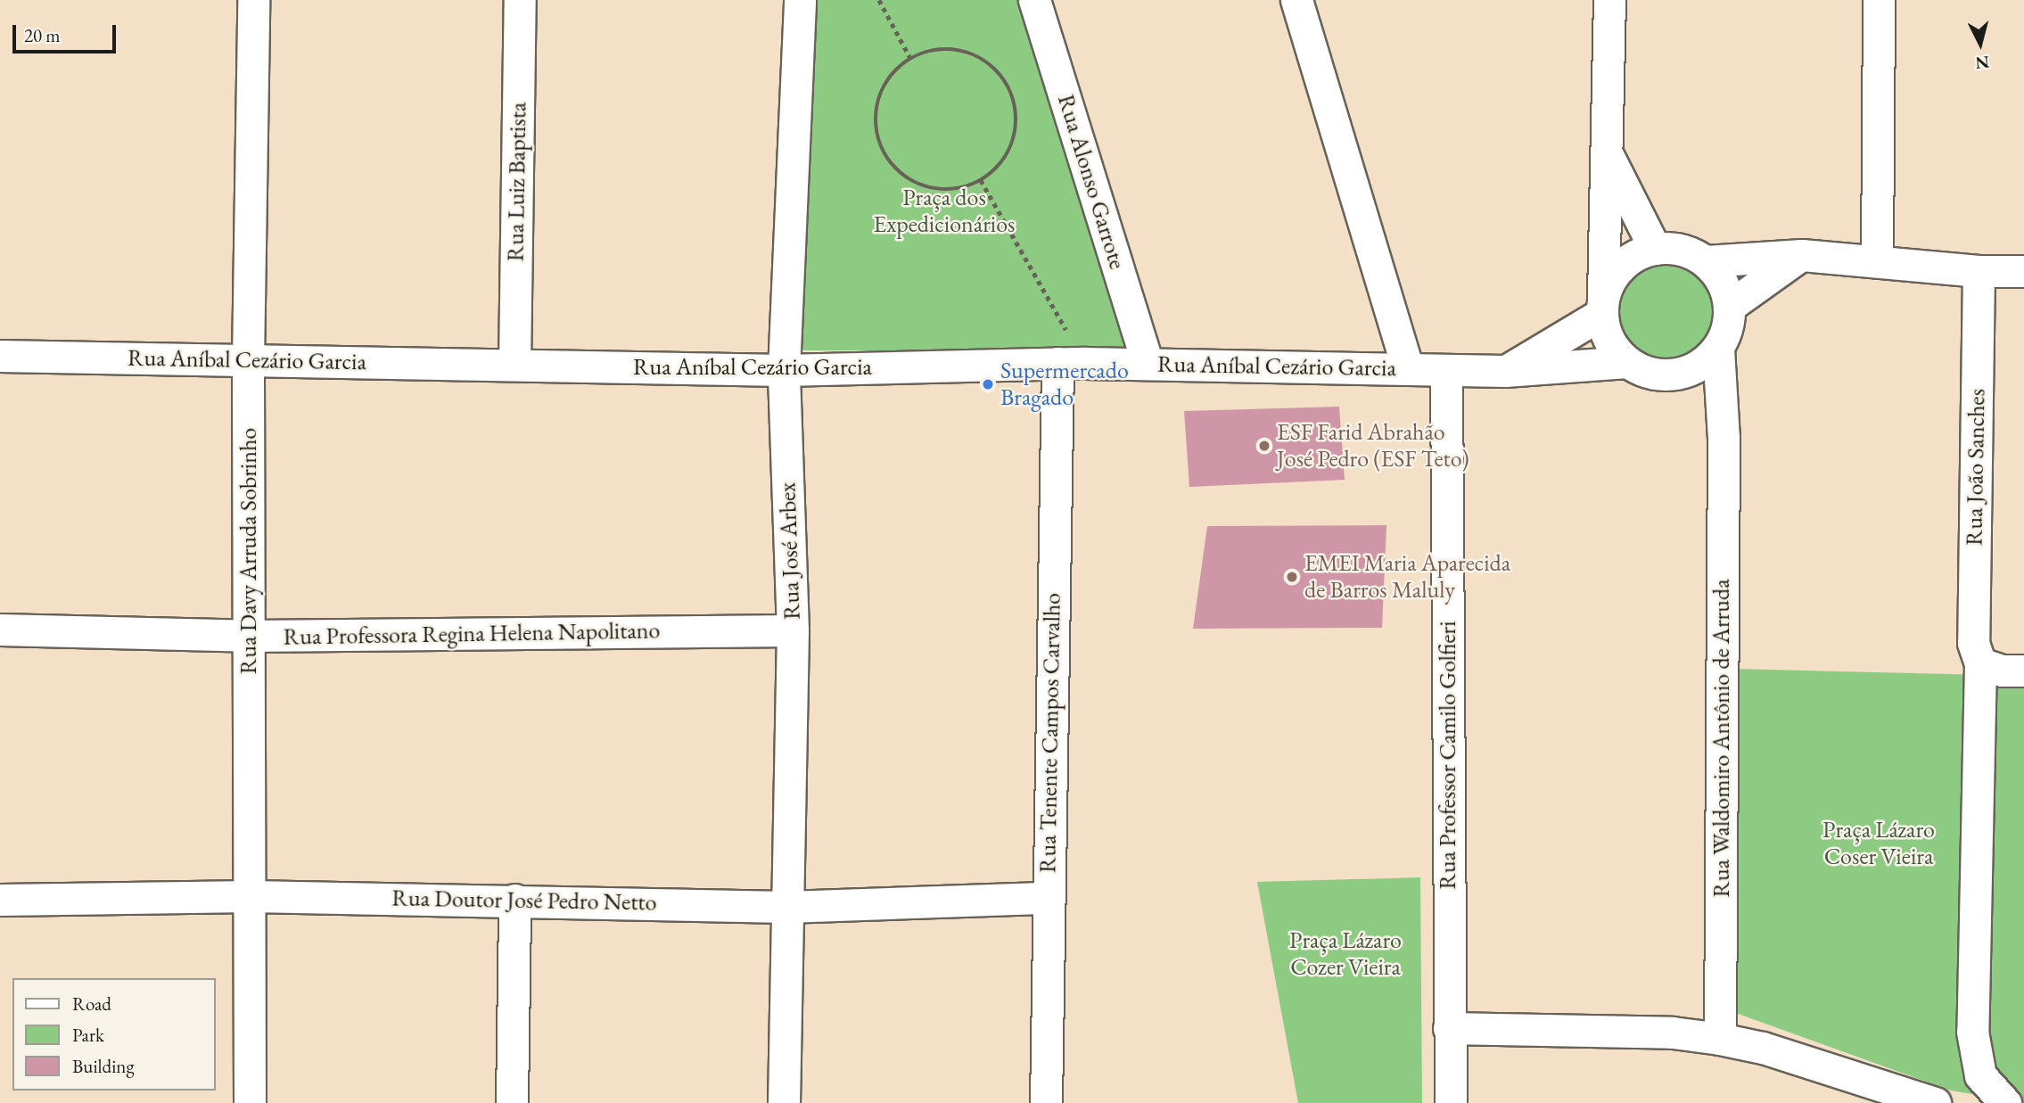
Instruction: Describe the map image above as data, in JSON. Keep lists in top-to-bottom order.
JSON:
{
  "streets": {
    "street": [
      "Rua Luiz Baptista",
      "Rua Alonso Garrote",
      "Rua Aníbal Cezário Garcia",
      "Rua João Sanches",
      "Rua Davy Arruda Sobrinho",
      "Rua José Arbex",
      "Rua Professora Regina Helena Napolitano",
      "Rua Tenente Campos Carvalho",
      "Rua Waldomiro Antônio de Arruda",
      "Rua Professor Camilo Golfieri",
      "Rua Doutor José Pedro Netto"
    ]
  },
  "crossings": [
    ["Rua Luiz Baptista", "Rua Aníbal Cezário Garcia"],
    ["Rua Alonso Garrote", "Rua Aníbal Cezário Garcia"],
    ["Rua Aníbal Cezário Garcia", "Rua Davy Arruda Sobrinho"],
    ["Rua Aníbal Cezário Garcia", "Rua José Arbex"],
    ["Rua Aníbal Cezário Garcia", "Rua Tenente Campos Carvalho"],
    ["Rua Aníbal Cezário Garcia", "Rua Waldomiro Antônio de Arruda"],
    ["Rua Aníbal Cezário Garcia", "Rua Professor Camilo Golfieri"],
    ["Rua Davy Arruda Sobrinho", "Rua Professora Regina Helena Napolitano"],
    ["Rua Davy Arruda Sobrinho", "Rua Doutor José Pedro Netto"],
    ["Rua José Arbex", "Rua Professora Regina Helena Napolitano"],
    ["Rua José Arbex", "Rua Doutor José Pedro Netto"],
    ["Rua Tenente Campos Carvalho", "Rua Doutor José Pedro Netto"]
  ],
  "parks": ["Praça dos Expedicionários", "Praça Lázaro Coser Vieira", "Praça Lázaro Cozer Vieira"],
  "places": ["Supermercado Bragado", "ESF Farid Abrahão José Pedro (ESF Teto)", "EMEI Maria Aparecida de Barros Maluly"],
  "legend": ["Road", "Park", "Building"],
  "scale_bar": "20 m",
  "north": "bottom"
}
